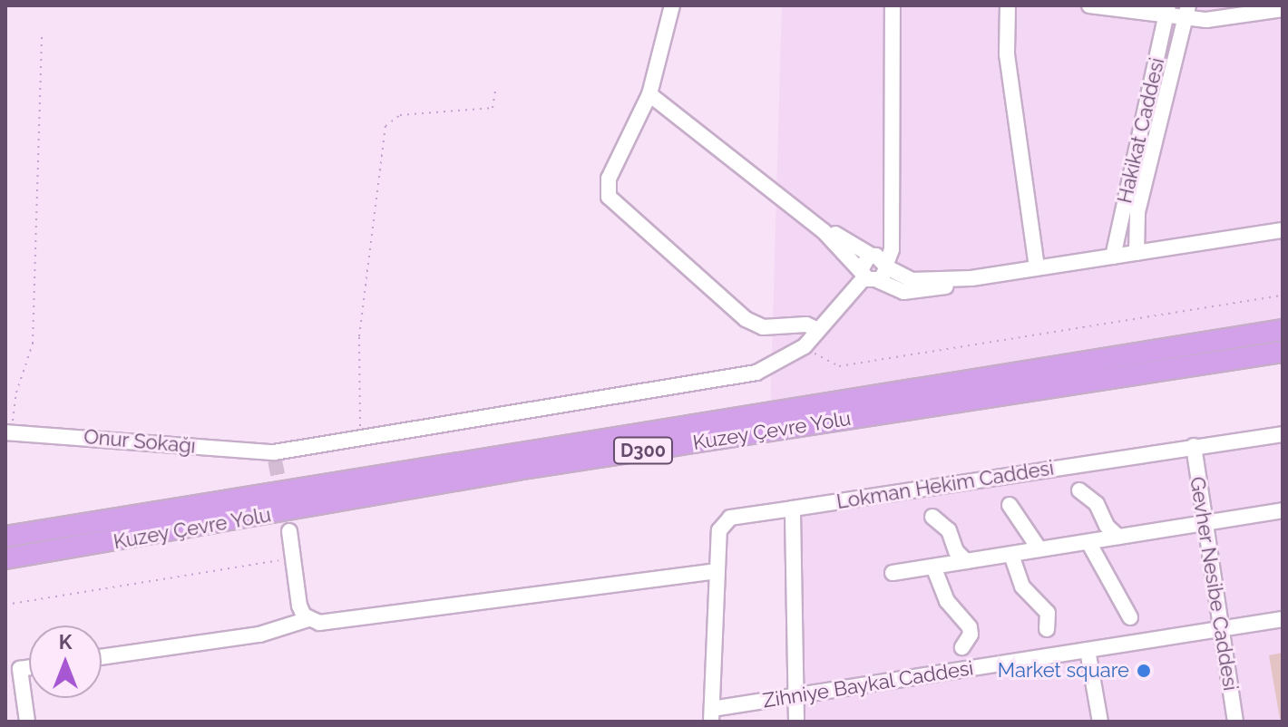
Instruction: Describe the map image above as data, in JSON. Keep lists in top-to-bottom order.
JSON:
{
  "streets": {
    "highway": ["Kuzey Çevre Yolu", "D300"],
    "street": [
      "Hakikat Caddesi",
      "Onur Sokağı",
      "Lokman Hekim Caddesi",
      "Gevher Nesibe Caddesi",
      "Zihniye Baykal Caddesi"
    ]
  },
  "crossings": [
    ["Lokman Hekim Caddesi", "Gevher Nesibe Caddesi"],
    ["Gevher Nesibe Caddesi", "Zihniye Baykal Caddesi"]
  ],
  "places": ["Market square"],
  "north": "top"
}
